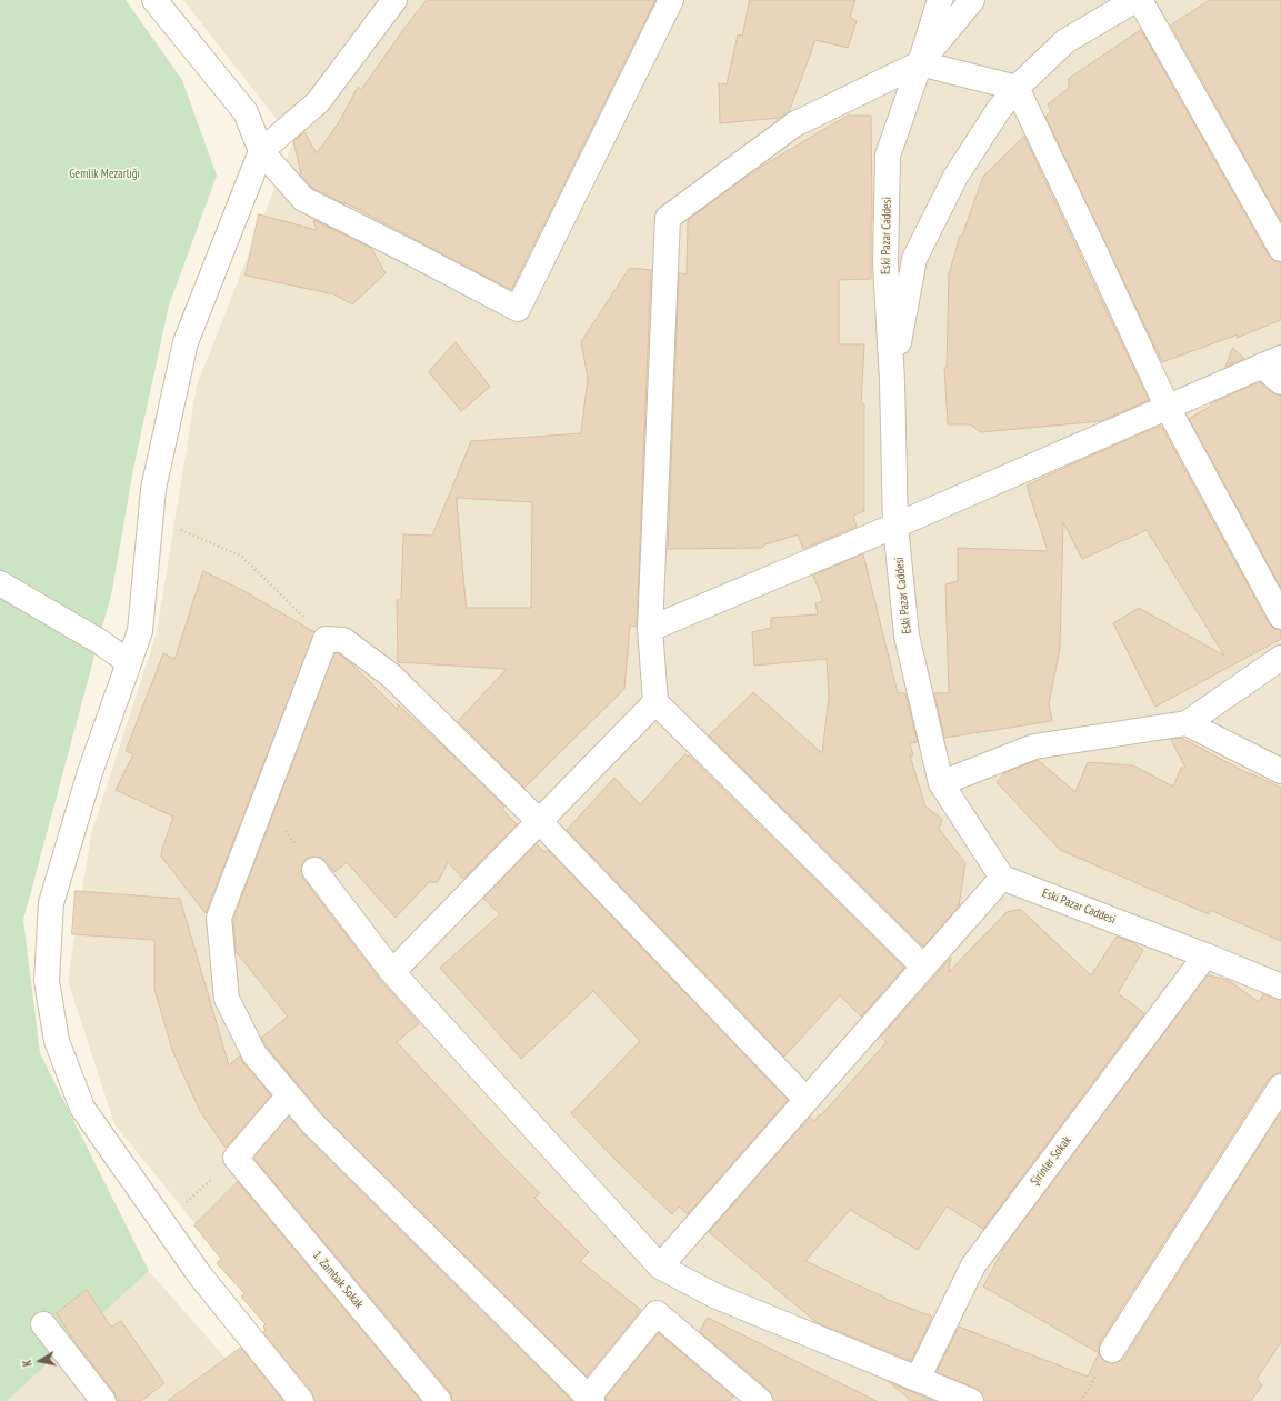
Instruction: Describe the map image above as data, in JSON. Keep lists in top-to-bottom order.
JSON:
{
  "streets": {
    "street": ["Eski Pazar Caddesi", "Şirinler Sokak", "1. Zambak Sokak"]
  },
  "crossings": [
    ["Eski Pazar Caddesi", "Şirinler Sokak"]
  ],
  "parks": ["Gemlik Mezarlığı"],
  "north": "left"
}
